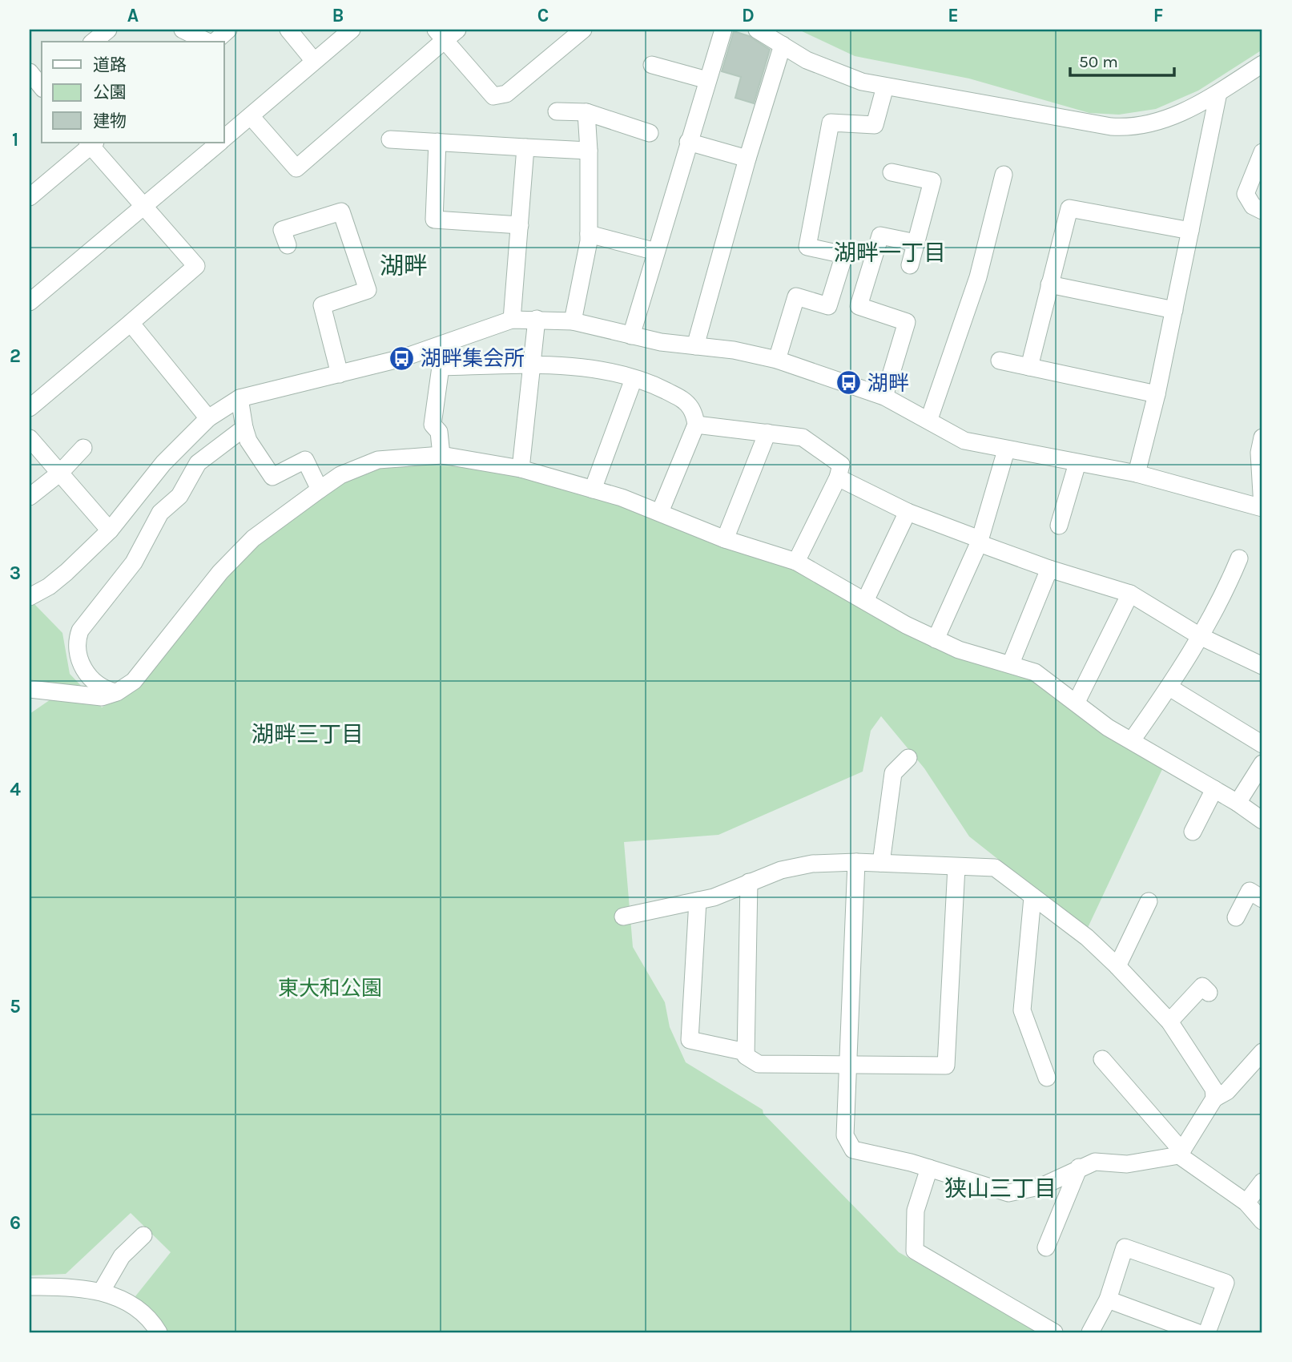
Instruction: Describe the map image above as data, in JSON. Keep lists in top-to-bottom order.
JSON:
{
  "districts": [
    "湖畔一丁目",
    "湖畔",
    "湖畔三丁目",
    "狭山三丁目"
  ],
  "parks": ["東大和公園"],
  "places": {
    "bus stop": ["湖畔集会所", "湖畔"]
  },
  "legend": ["道路", "公園", "建物"],
  "scale_bar": "50 m",
  "grid": {
    "columns": [
      "A",
      "B",
      "C",
      "D",
      "E",
      "F"
    ],
    "rows": [
      "1",
      "2",
      "3",
      "4",
      "5",
      "6"
    ]
  }
}
